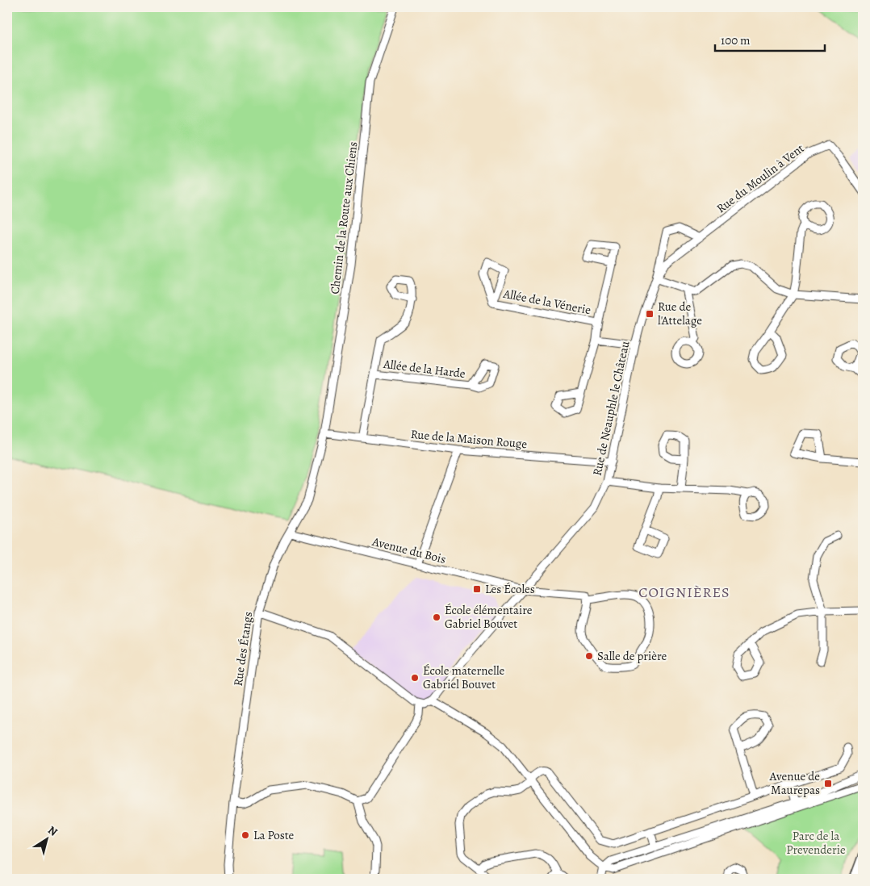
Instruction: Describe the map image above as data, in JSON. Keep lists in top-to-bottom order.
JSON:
{
  "streets": {
    "street": [
      "Rue du Moulin à Vent",
      "Chemin de la Route aux Chiens",
      "Allée de la Vénerie",
      "Allée de la Harde",
      "Rue de Neauphle le Château",
      "Rue de la Maison Rouge",
      "Avenue du Bois",
      "Rue des Étangs"
    ]
  },
  "crossings": [
    ["Rue du Moulin à Vent", "Rue de Neauphle le Château"],
    ["Chemin de la Route aux Chiens", "Rue de la Maison Rouge"],
    ["Chemin de la Route aux Chiens", "Rue des Étangs"],
    ["Allée de la Harde", "Rue de la Maison Rouge"],
    ["Rue de Neauphle le Château", "Rue de la Maison Rouge"],
    ["Rue de Neauphle le Château", "Avenue du Bois"],
    ["Rue de la Maison Rouge", "Rue des Étangs"],
    ["Avenue du Bois", "Rue des Étangs"]
  ],
  "districts": ["COIGNIÈRES"],
  "parks": ["Parc de la Prevenderie"],
  "places": {
    "transit": ["Rue de l'Attelage", "Les Écoles", "Avenue de Maurepas"],
    "other": [
      "École élémentaire Gabriel Bouvet",
      "Salle de prière",
      "École maternelle Gabriel Bouvet",
      "La Poste"
    ]
  },
  "scale_bar": "100 m",
  "north": "top right"
}
